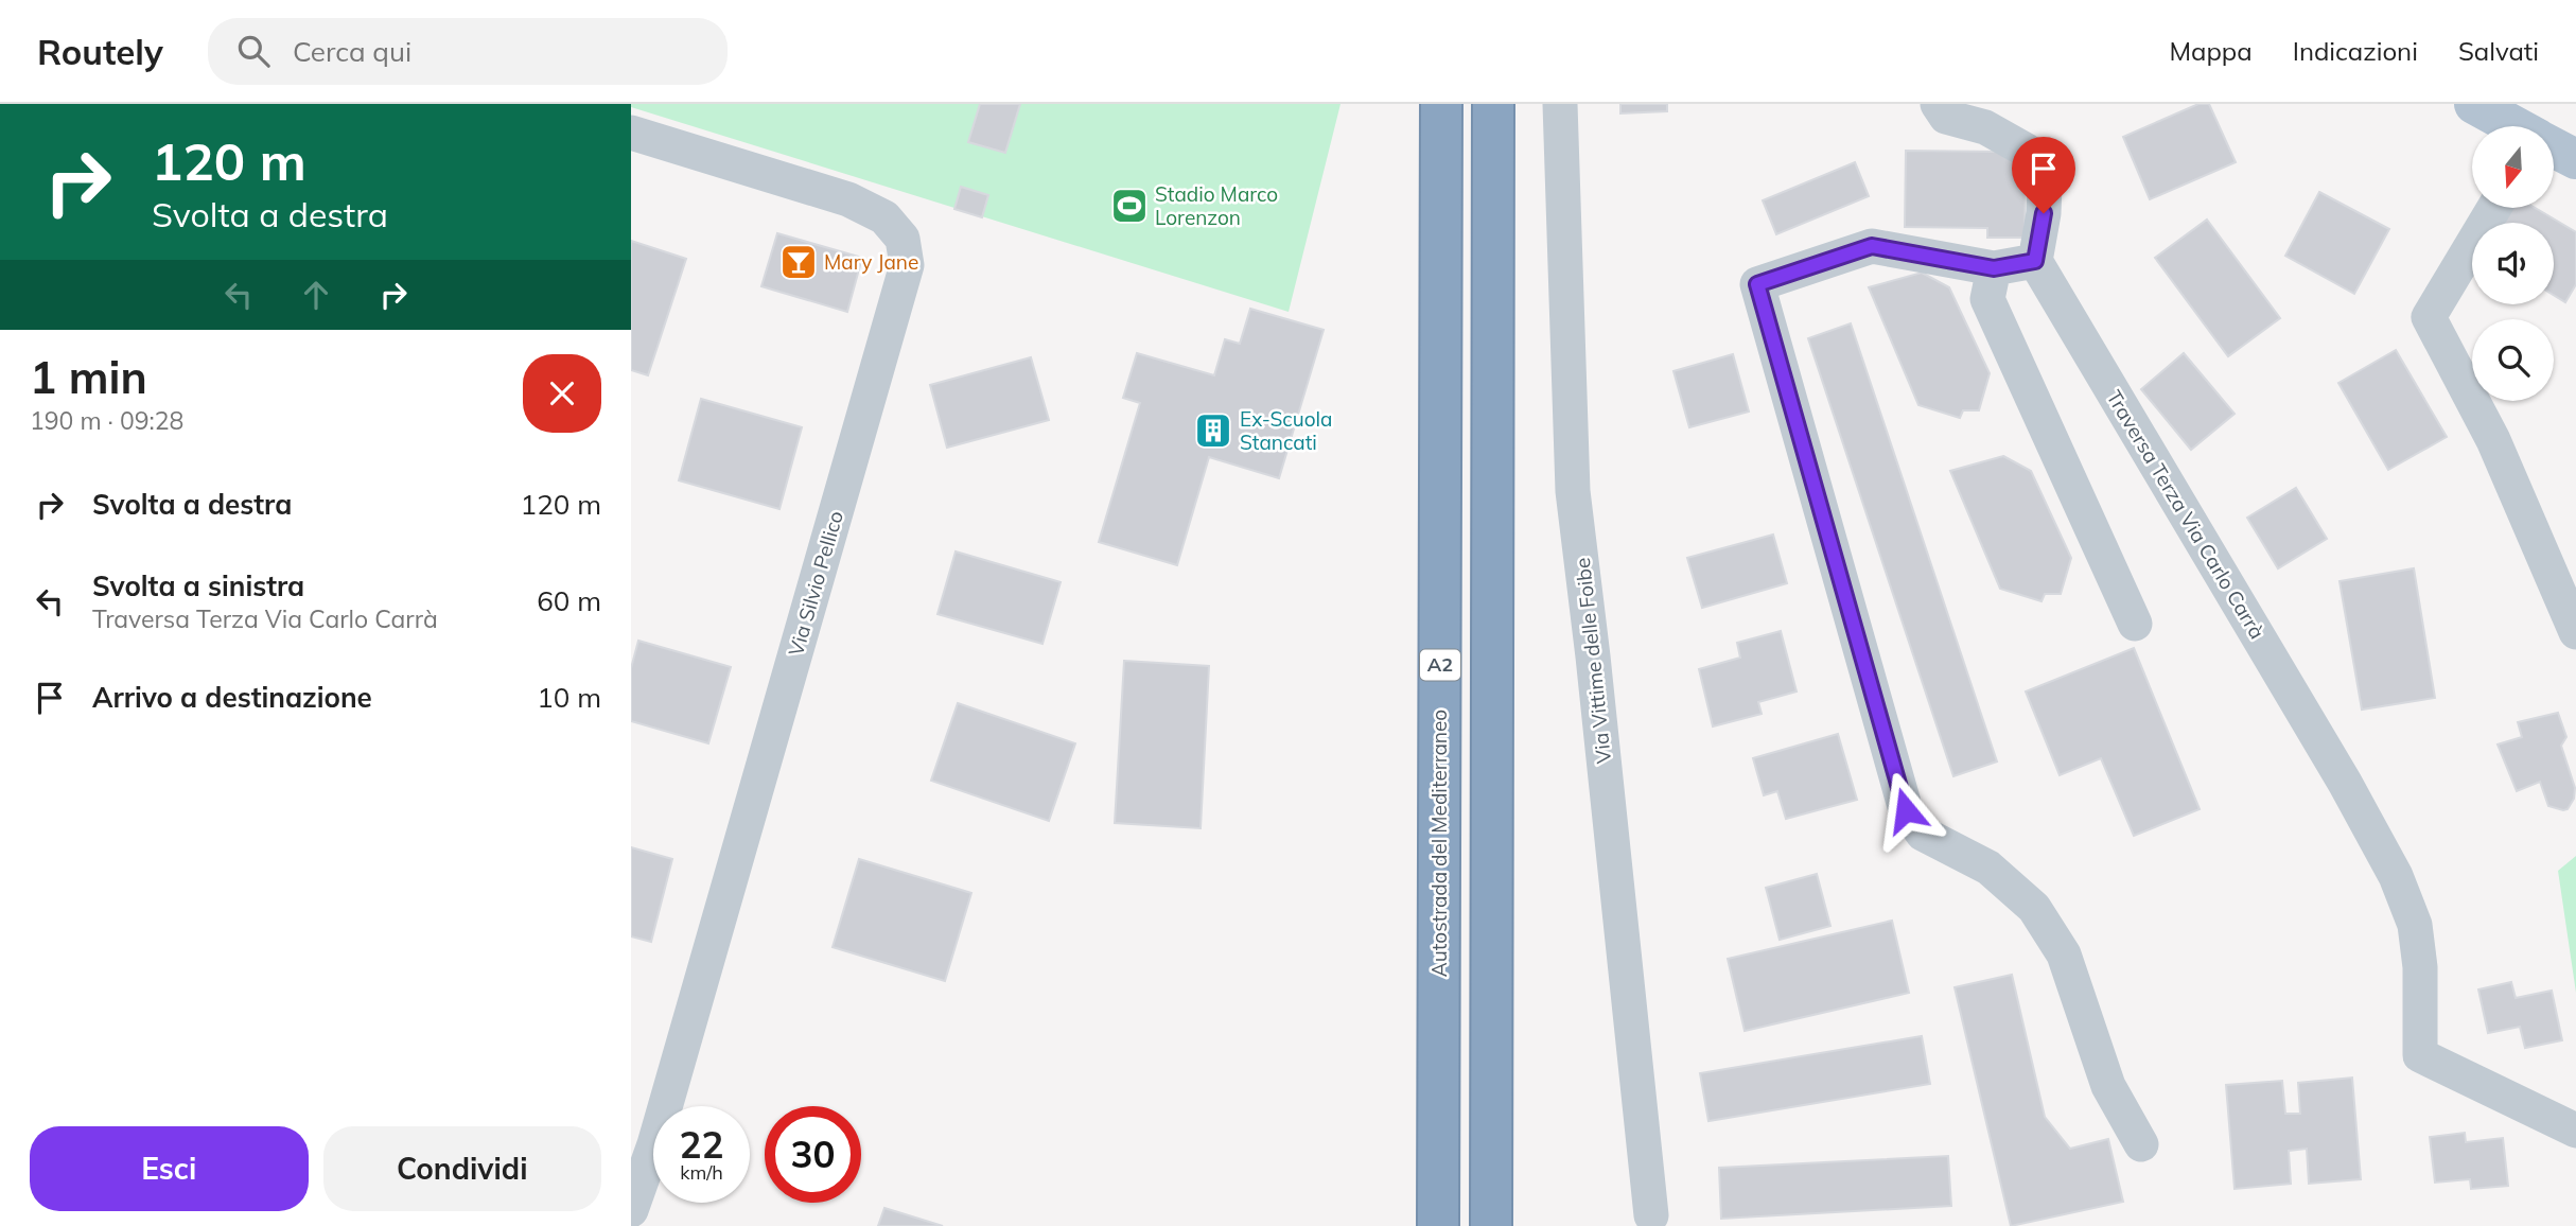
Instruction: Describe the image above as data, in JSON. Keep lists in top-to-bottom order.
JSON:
{
  "streets": {
    "highway": ["A2", "Autostrada del Mediterraneo"],
    "street": ["Traversa Terza Via Carlo Carrà", "Via Silvio Pellico", "Via Vittime delle Foibe"]
  },
  "places": {
    "sports": ["Stadio Marco Lorenzon"],
    "bar": ["Mary Jane"],
    "building": ["Ex-Scuola Stancati"]
  },
  "north": "bottom",
  "page": {
    "header": "Routely",
    "search": "Cerca qui",
    "nav": ["Mappa", "Indicazioni", "Salvati"],
    "turn": ["120 m", "Svolta a destra"],
    "heading": ["1 min", "190 m · 09:28"],
    "list": [
      {
        "name": "Svolta a destra",
        "value": "120 m"
      },
      {
        "name": "Svolta a sinistra",
        "note": "Traversa Terza Via Carlo Carrà",
        "value": "60 m"
      },
      {
        "name": "Arrivo a destinazione",
        "value": "10 m"
      }
    ],
    "speed": "22 km/h",
    "limit": "30",
    "buttons": ["Esci", "Condividi"]
  }
}
